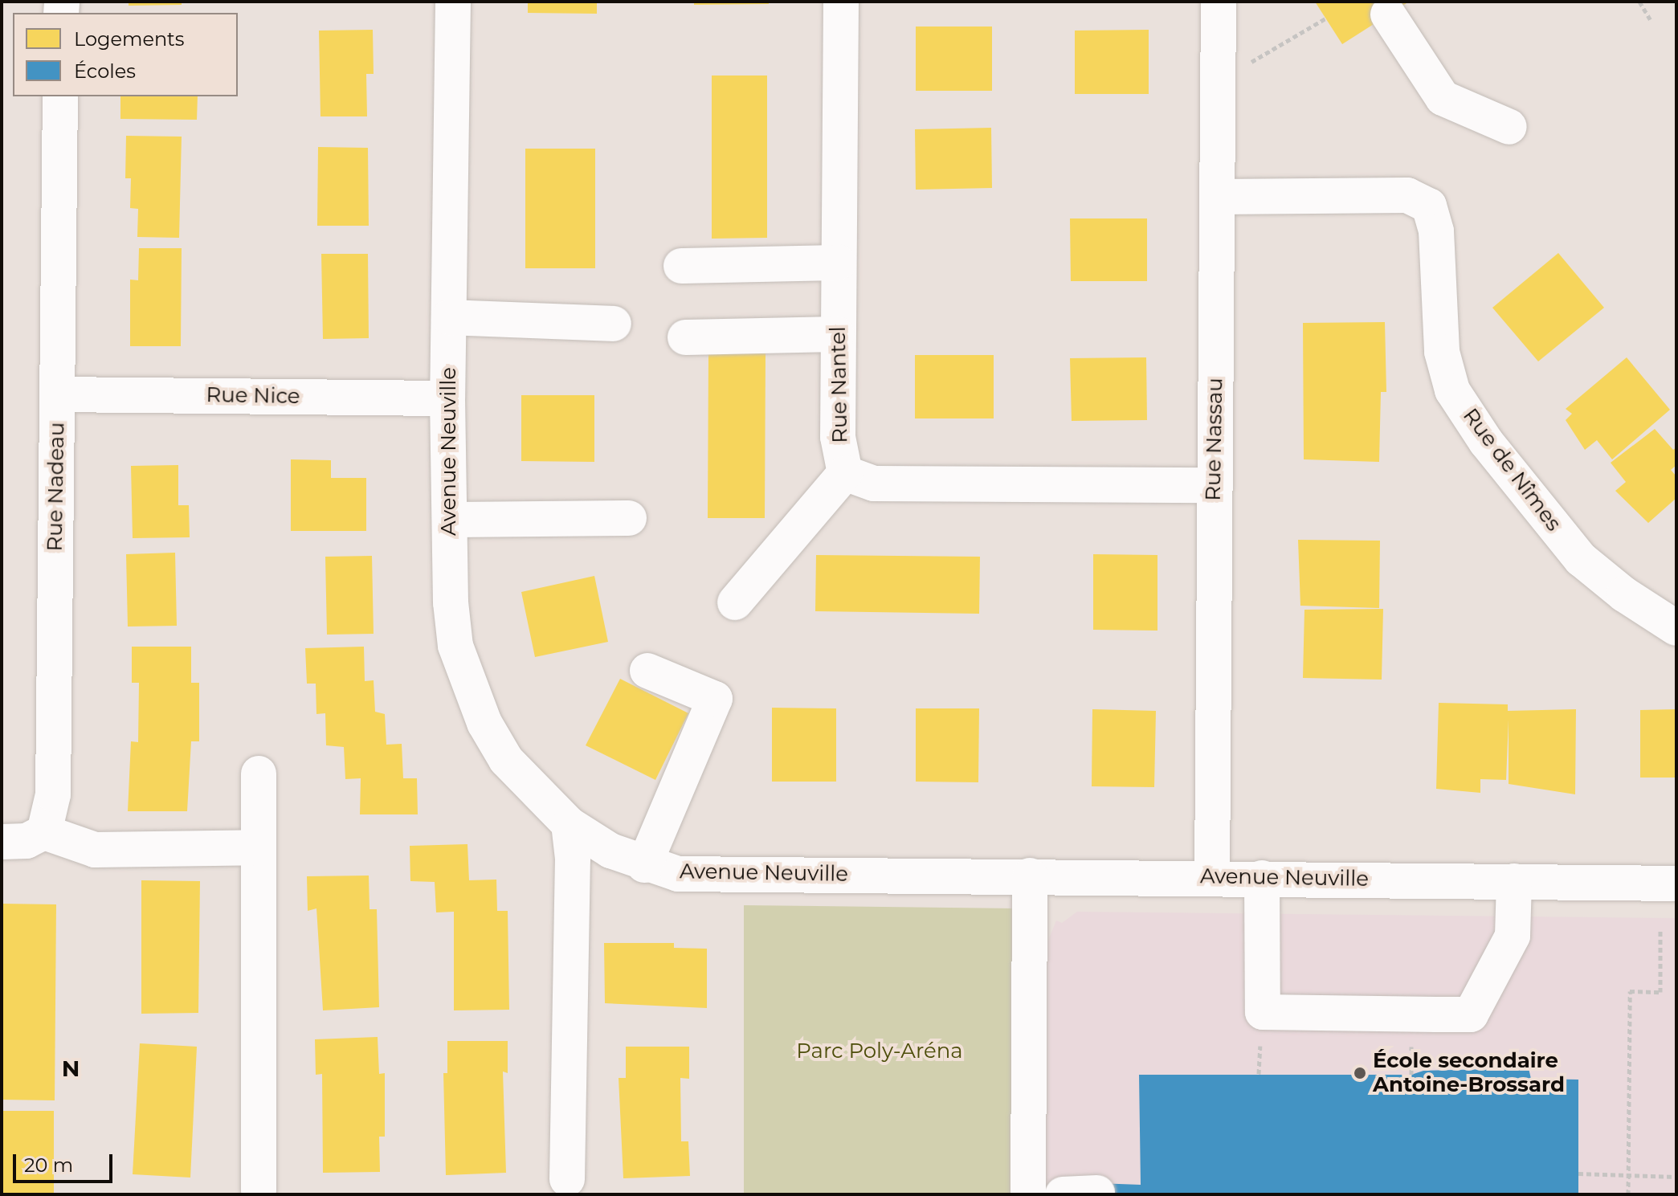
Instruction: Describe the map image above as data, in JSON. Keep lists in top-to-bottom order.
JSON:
{
  "streets": {
    "street": [
      "Rue Nantel",
      "Rue Nice",
      "Rue Nassau",
      "Avenue Neuville",
      "Rue de Nîmes",
      "Rue Nadeau"
    ]
  },
  "crossings": [
    ["Rue Nantel", "Rue Nassau"],
    ["Rue Nice", "Avenue Neuville"],
    ["Rue Nice", "Rue Nadeau"],
    ["Rue Nassau", "Avenue Neuville"],
    ["Rue Nassau", "Rue de Nîmes"]
  ],
  "districts": ["N"],
  "parks": ["Parc Poly-Aréna"],
  "places": ["École secondaire Antoine-Brossard"],
  "legend": ["Logements", "Écoles"],
  "scale_bar": "20 m"
}
